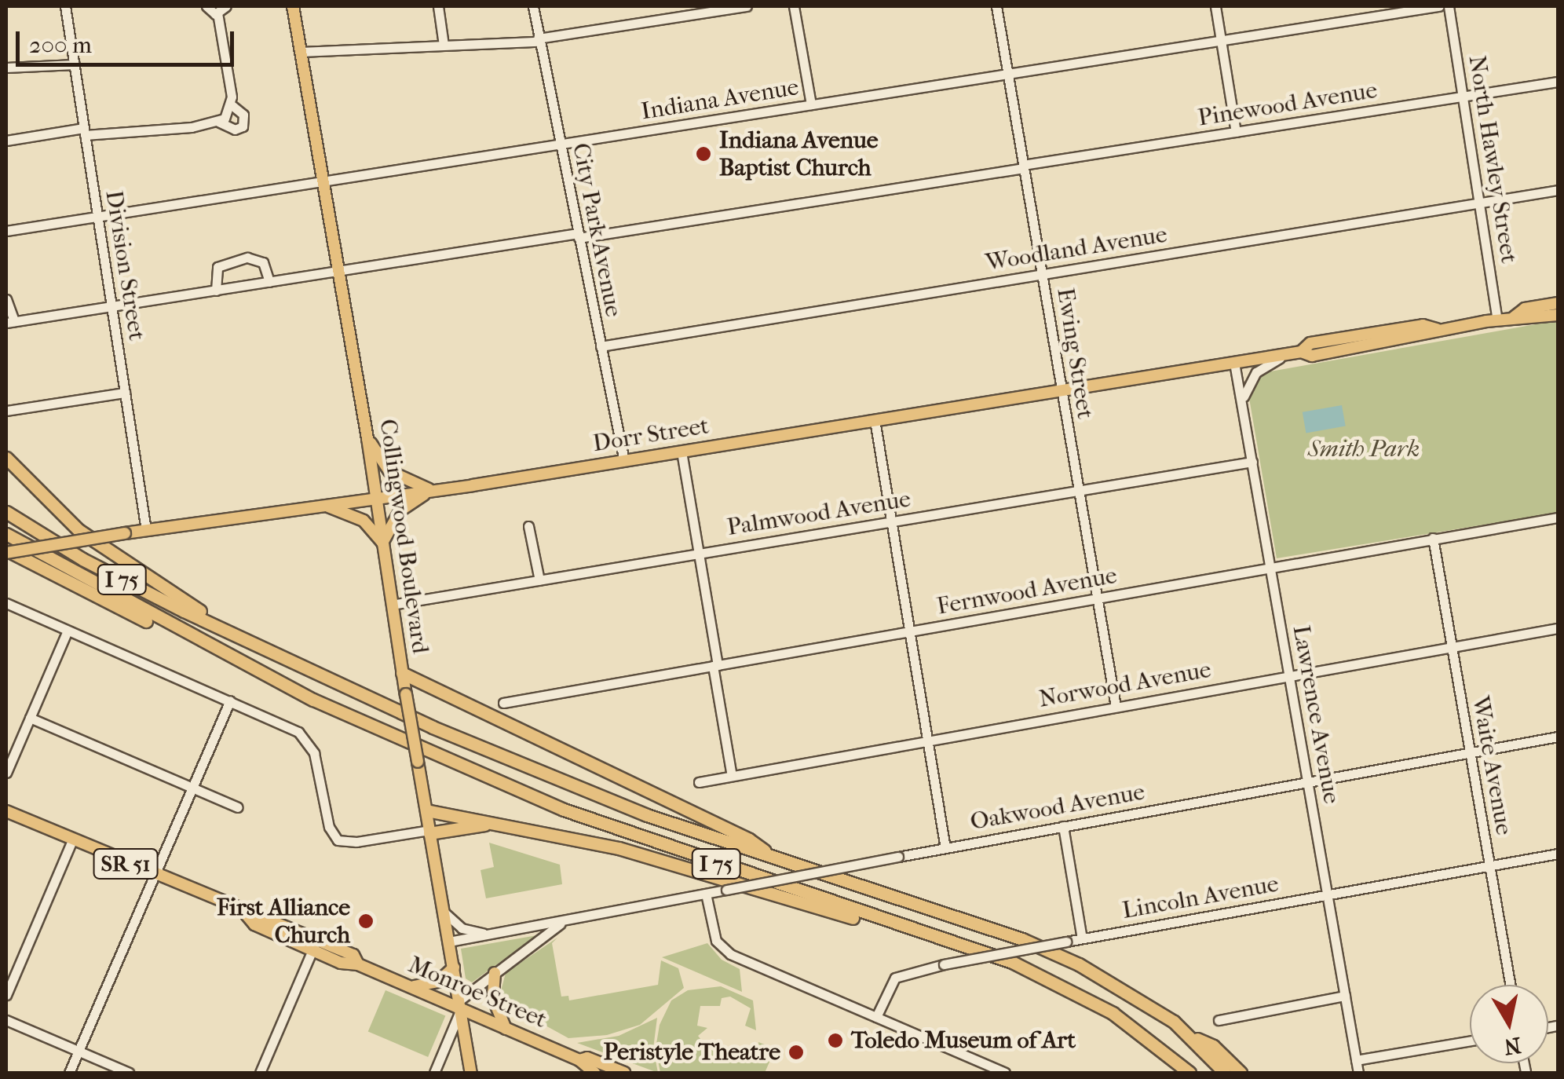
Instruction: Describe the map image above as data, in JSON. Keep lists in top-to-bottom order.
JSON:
{
  "streets": {
    "highway": ["I 75"],
    "main road": [
      "Dorr Street",
      "Collingwood Boulevard",
      "SR 51",
      "Monroe Street"
    ],
    "street": [
      "Indiana Avenue",
      "Pinewood Avenue",
      "North Hawley Street",
      "City Park Avenue",
      "Woodland Avenue",
      "Division Street",
      "Ewing Street",
      "Palmwood Avenue",
      "Fernwood Avenue",
      "Norwood Avenue",
      "Lawrence Avenue",
      "Waite Avenue",
      "Oakwood Avenue",
      "Lincoln Avenue"
    ]
  },
  "crossings": [
    ["Indiana Avenue", "City Park Avenue"],
    ["Indiana Avenue", "Division Street"],
    ["Indiana Avenue", "Ewing Street"],
    ["Indiana Avenue", "Collingwood Boulevard"],
    ["Pinewood Avenue", "North Hawley Street"],
    ["Pinewood Avenue", "City Park Avenue"],
    ["Pinewood Avenue", "Division Street"],
    ["Pinewood Avenue", "Ewing Street"],
    ["Pinewood Avenue", "Collingwood Boulevard"],
    ["North Hawley Street", "Woodland Avenue"],
    ["North Hawley Street", "Dorr Street"],
    ["City Park Avenue", "Woodland Avenue"],
    ["City Park Avenue", "Dorr Street"],
    ["Woodland Avenue", "Ewing Street"],
    ["Division Street", "Dorr Street"],
    ["Ewing Street", "Dorr Street"],
    ["Ewing Street", "Palmwood Avenue"],
    ["Ewing Street", "Fernwood Avenue"],
    ["Ewing Street", "Norwood Avenue"],
    ["Dorr Street", "Collingwood Boulevard"],
    ["Dorr Street", "Lawrence Avenue"],
    ["Palmwood Avenue", "Collingwood Boulevard"],
    ["Palmwood Avenue", "Lawrence Avenue"],
    ["Collingwood Boulevard", "Oakwood Avenue"],
    ["Collingwood Boulevard", "Monroe Street"],
    ["Fernwood Avenue", "Lawrence Avenue"],
    ["Fernwood Avenue", "Waite Avenue"],
    ["Norwood Avenue", "Lawrence Avenue"],
    ["Norwood Avenue", "Waite Avenue"],
    ["Lawrence Avenue", "Oakwood Avenue"],
    ["Lawrence Avenue", "Lincoln Avenue"],
    ["Waite Avenue", "Oakwood Avenue"],
    ["Waite Avenue", "Lincoln Avenue"],
    ["Oakwood Avenue", "Monroe Street"]
  ],
  "parks": ["Smith Park"],
  "places": [
    "Indiana Avenue Baptist Church",
    "First Alliance Church",
    "Toledo Museum of Art",
    "Peristyle Theatre"
  ],
  "scale_bar": "200 m",
  "north": "bottom"
}
